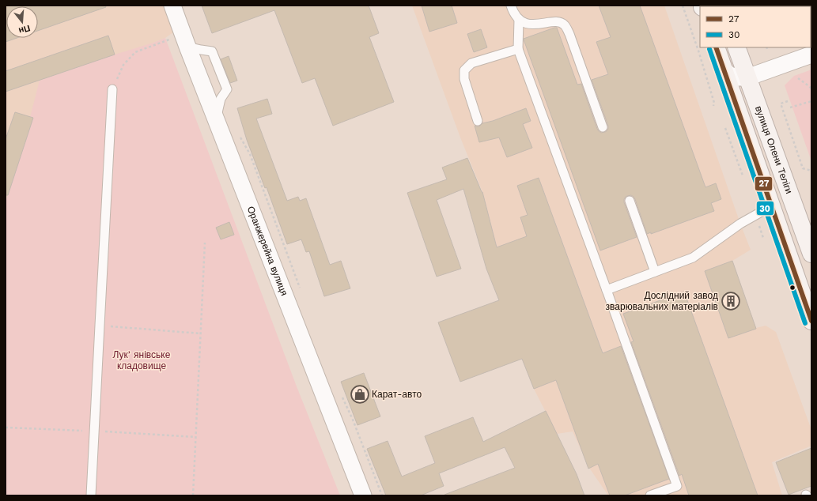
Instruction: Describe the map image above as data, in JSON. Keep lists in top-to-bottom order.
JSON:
{
  "streets": {
    "main road": ["вулиця Олени Теліги"],
    "street": ["Оранжерейна вулиця"]
  },
  "parks": ["Лукʼянівське кладовище"],
  "places": {
    "building": ["Дослідний завод зварювальних матеріалів"],
    "shop": ["Карат-авто"]
  },
  "lines": ["transit line 27", "transit line 30"],
  "legend": ["27", "30"],
  "north": "bottom"
}
